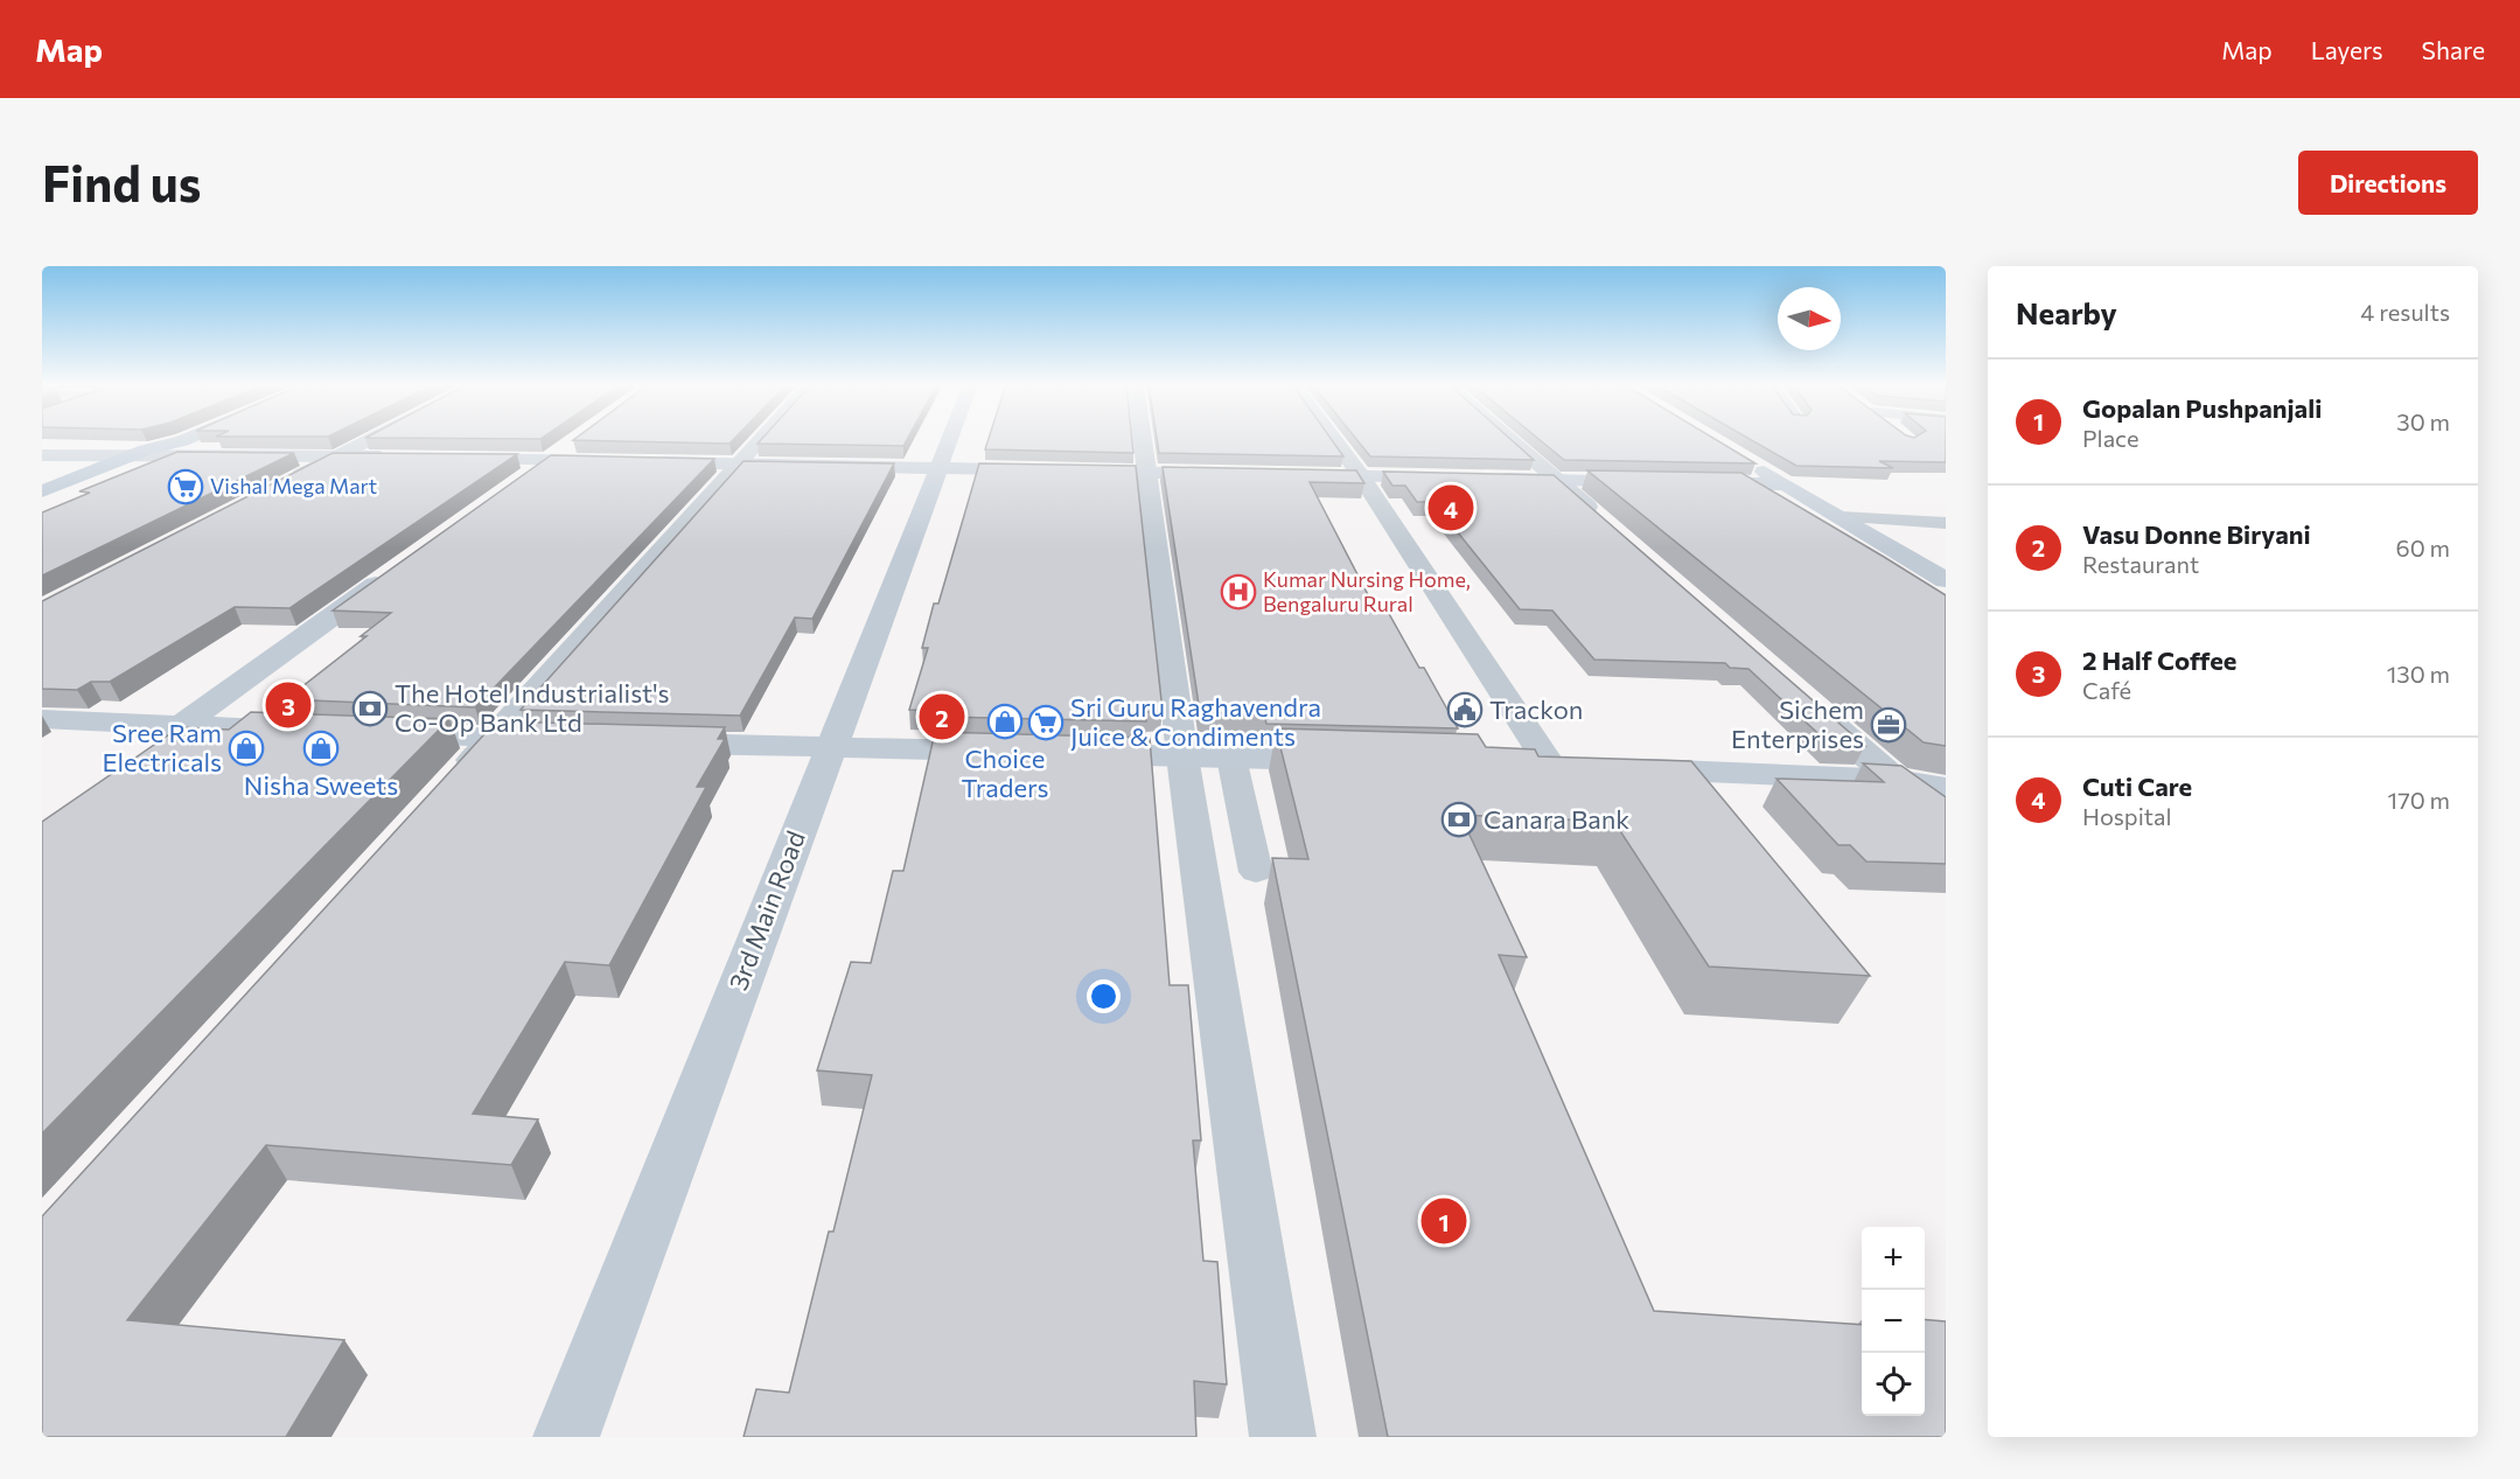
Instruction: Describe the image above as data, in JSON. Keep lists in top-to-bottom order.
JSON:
{
  "streets": {
    "main road": ["3rd Main Road"]
  },
  "places": {
    "supermarket": ["Vishal Mega Mart", "Sri Guru Raghavendra Juice & Condiments"],
    "hospital": ["Kumar Nursing Home, Bengaluru Rural"],
    "bank": ["The Hotel Industrialist's Co-Op Bank Ltd", "Canara Bank"],
    "public building": ["Trackon"],
    "shop": ["Choice Traders", "Sree Ram Electricals", "Nisha Sweets"],
    "office": ["Sichem Enterprises"]
  },
  "north": "right",
  "page": {
    "header": "Map",
    "nav": ["Map", "Layers", "Share"],
    "buttons": "Directions",
    "title": "Find us",
    "heading": ["Nearby", "4 results"],
    "list": [
      {
        "mark": "1",
        "name": "Gopalan Pushpanjali",
        "note": "Place",
        "value": "30 m"
      },
      {
        "mark": "2",
        "name": "Vasu Donne Biryani",
        "note": "Restaurant",
        "value": "60 m"
      },
      {
        "mark": "3",
        "name": "2 Half Coffee",
        "note": "Café",
        "value": "130 m"
      },
      {
        "mark": "4",
        "name": "Cuti Care",
        "note": "Hospital",
        "value": "170 m"
      }
    ],
    "pins": [
      "4",
      "3",
      "2",
      "1"
    ],
    "map_buttons": ["+", "−"]
  }
}
